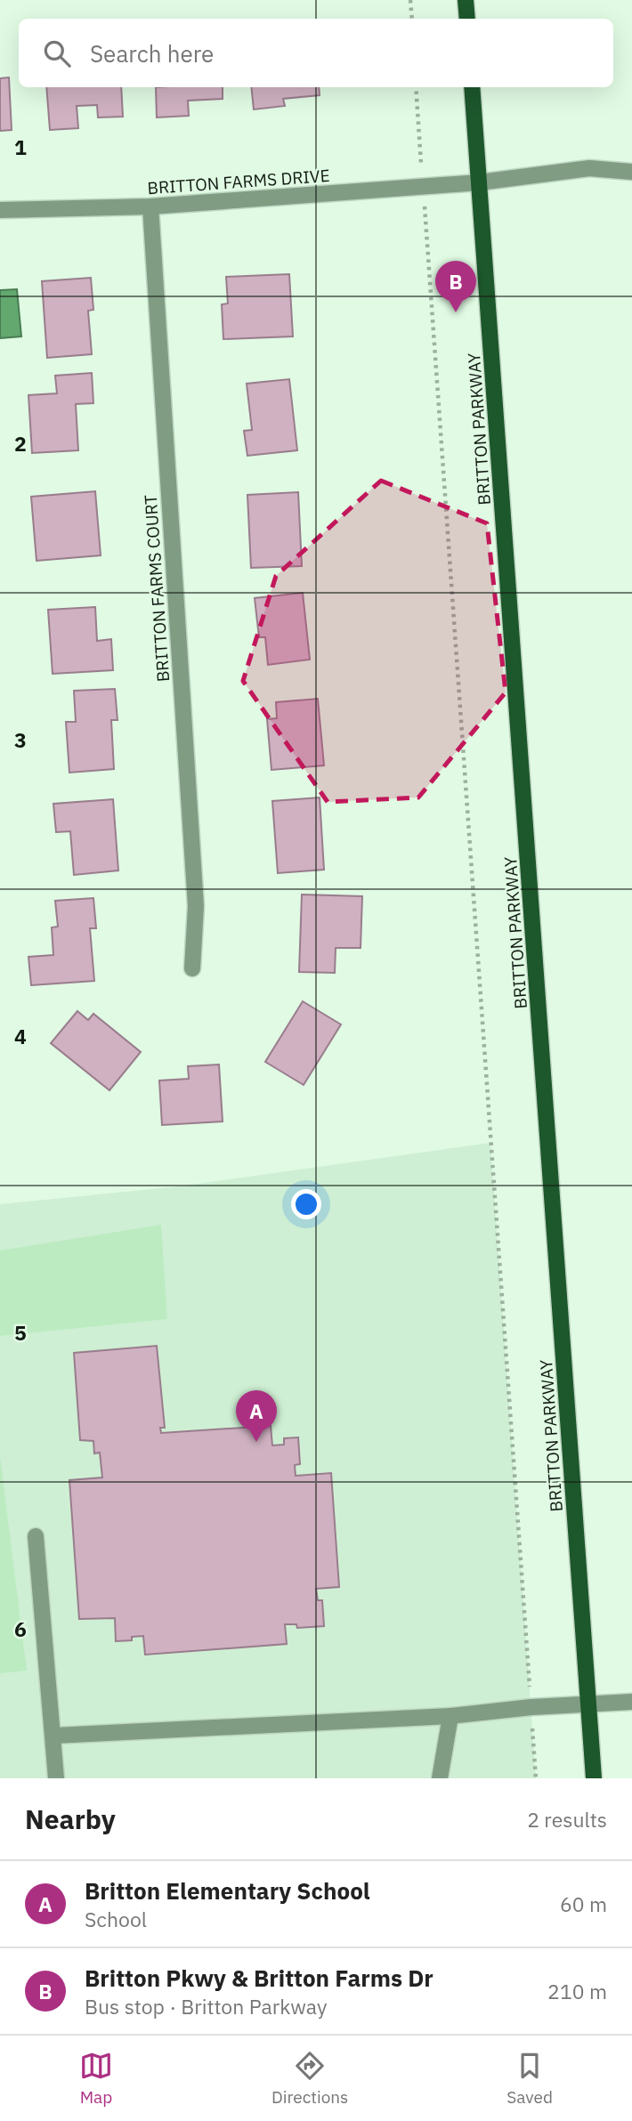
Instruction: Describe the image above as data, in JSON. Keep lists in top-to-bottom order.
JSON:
{
  "streets": {
    "main road": ["BRITTON PARKWAY"],
    "street": ["BRITTON FARMS DRIVE", "BRITTON FARMS COURT"]
  },
  "crossings": [
    ["BRITTON FARMS DRIVE", "BRITTON PARKWAY"],
    ["BRITTON FARMS DRIVE", "BRITTON FARMS COURT"]
  ],
  "page": {
    "search": "Search here",
    "pins": ["B", "A"],
    "heading": ["Nearby", "2 results"],
    "list": [
      {
        "mark": "A",
        "name": "Britton Elementary School",
        "note": "School",
        "value": "60 m"
      },
      {
        "mark": "B",
        "name": "Britton Pkwy & Britton Farms Dr",
        "note": "Bus stop · Britton Parkway",
        "value": "210 m"
      }
    ],
    "nav": ["Map", "Directions", "Saved"]
  },
  "grid": {
    "rows": [
      "1",
      "2",
      "3",
      "4",
      "5",
      "6"
    ]
  }
}
